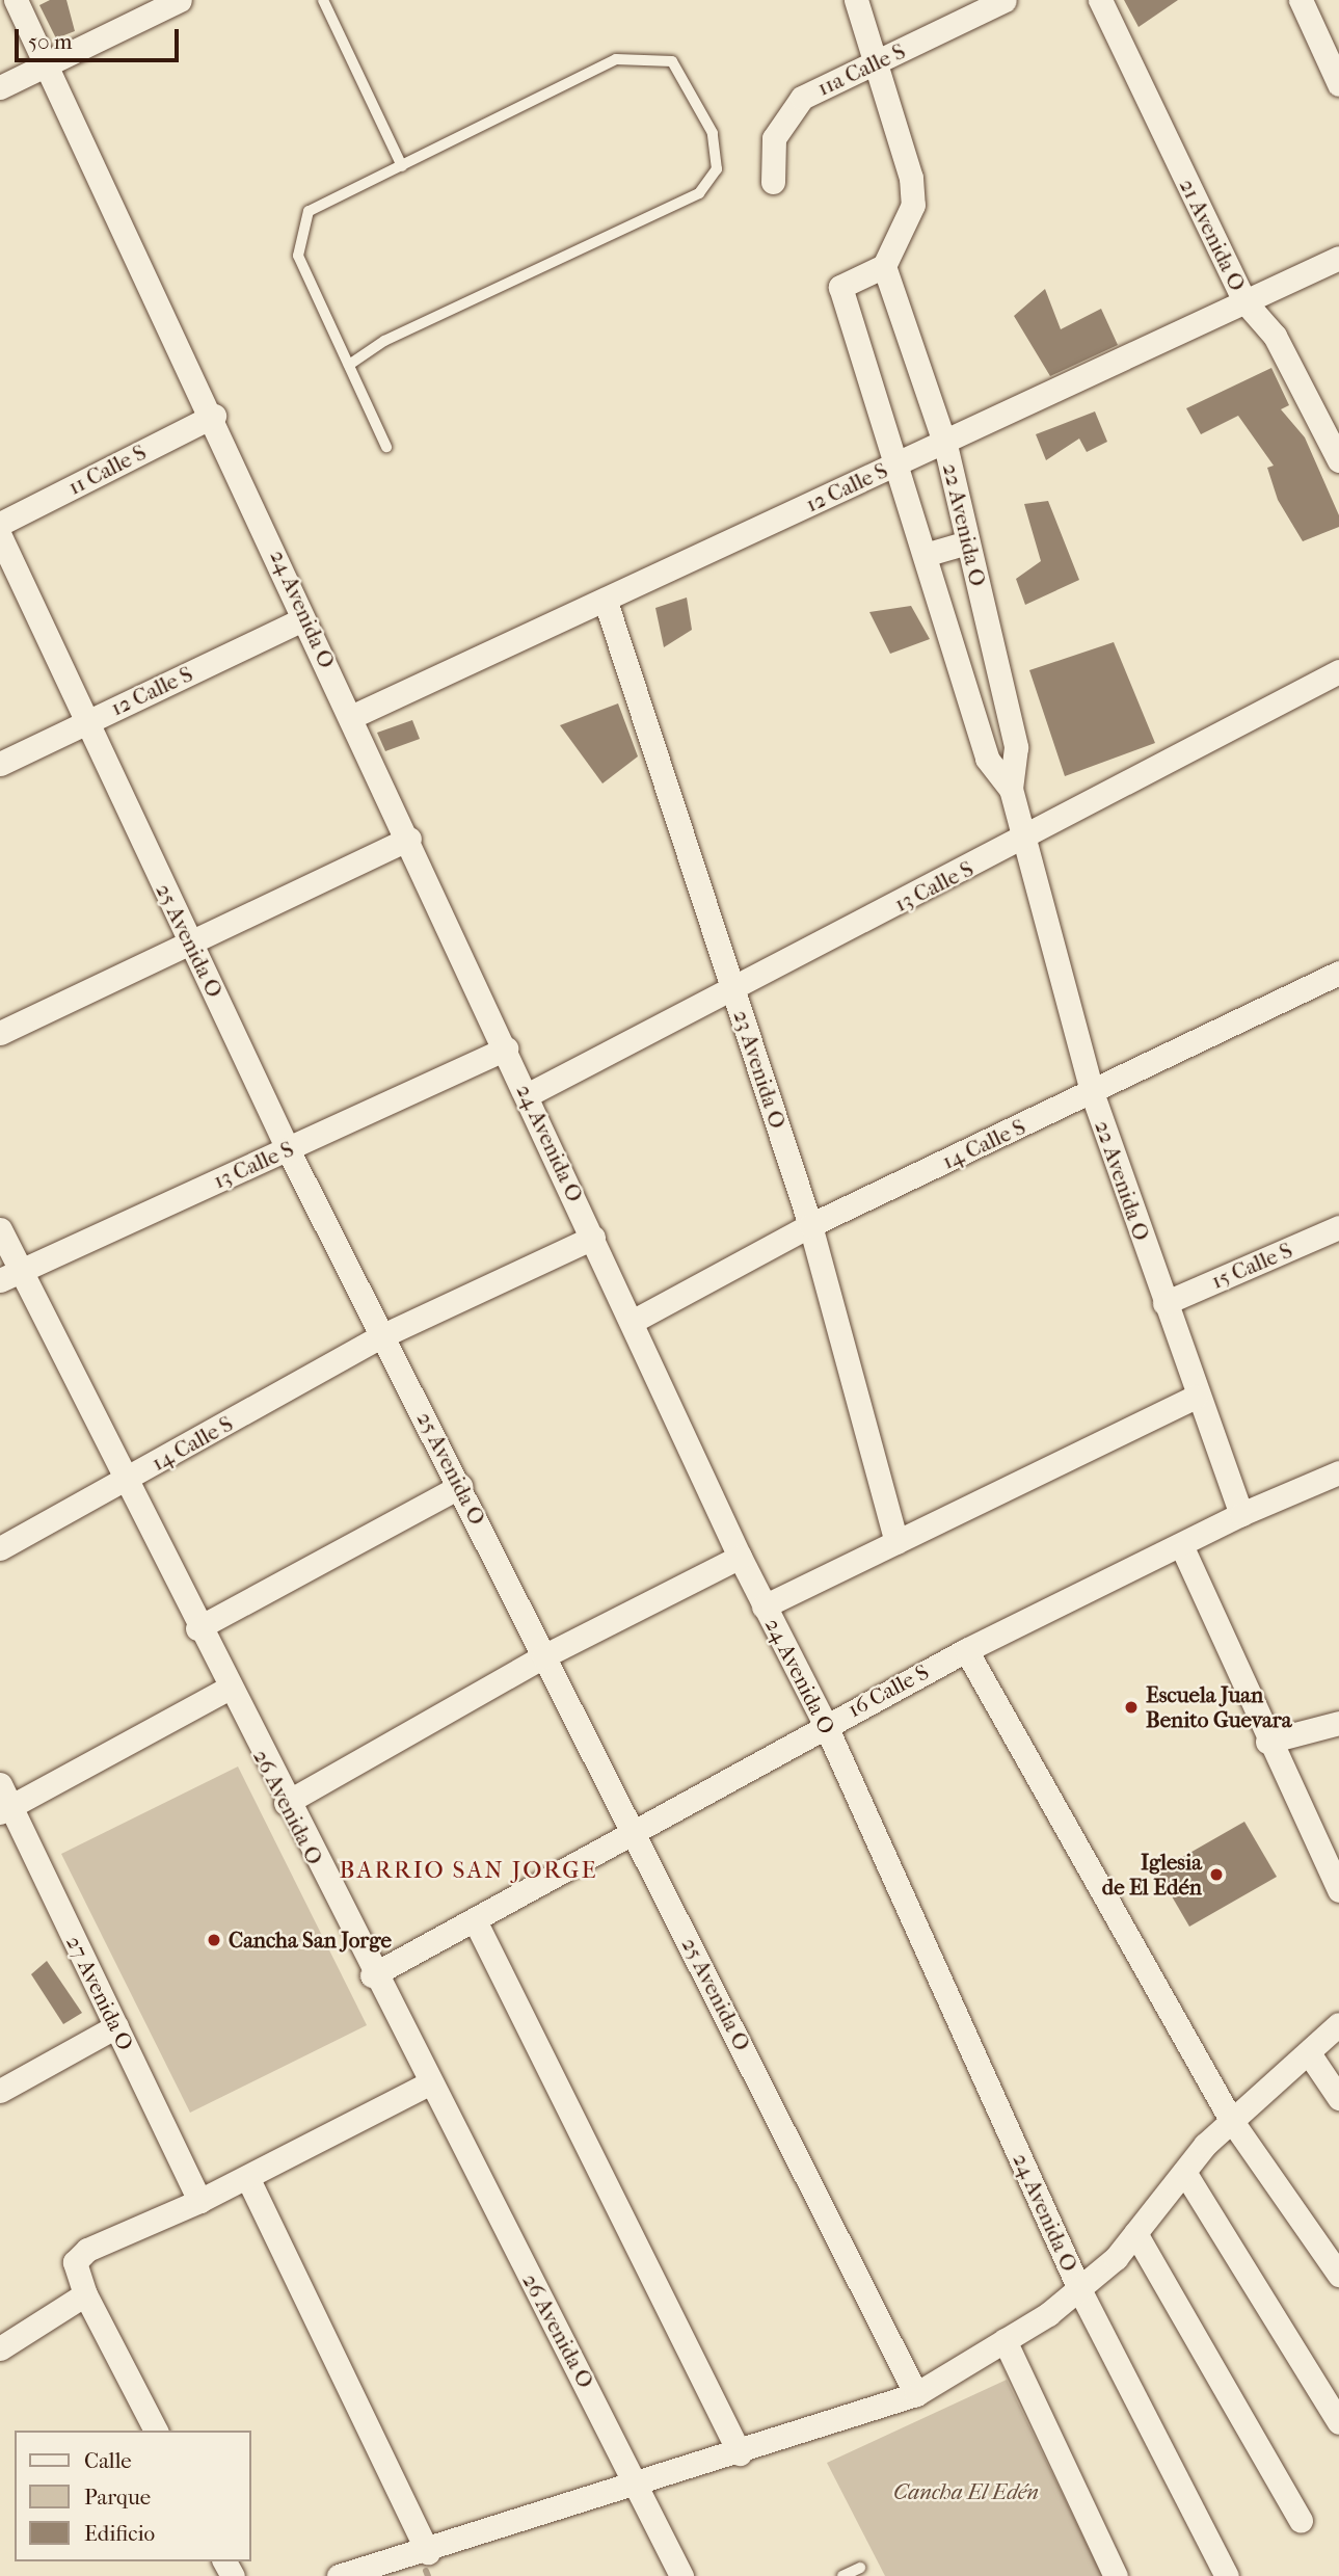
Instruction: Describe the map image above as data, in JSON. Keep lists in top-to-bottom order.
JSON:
{
  "streets": {
    "street": [
      "11a Calle S",
      "21 Avenida O",
      "11 Calle S",
      "12 Calle S",
      "22 Avenida O",
      "24 Avenida O",
      "13 Calle S",
      "25 Avenida O",
      "23 Avenida O",
      "14 Calle S",
      "15 Calle S",
      "16 Calle S",
      "26 Avenida O",
      "27 Avenida O"
    ]
  },
  "crossings": [
    ["21 Avenida O", "12 Calle S"],
    ["11 Calle S", "24 Avenida O"],
    ["12 Calle S", "22 Avenida O"],
    ["12 Calle S", "24 Avenida O"],
    ["12 Calle S", "25 Avenida O"],
    ["12 Calle S", "23 Avenida O"],
    ["22 Avenida O", "13 Calle S"],
    ["22 Avenida O", "14 Calle S"],
    ["22 Avenida O", "15 Calle S"],
    ["22 Avenida O", "16 Calle S"],
    ["24 Avenida O", "13 Calle S"],
    ["24 Avenida O", "14 Calle S"],
    ["24 Avenida O", "16 Calle S"],
    ["13 Calle S", "25 Avenida O"],
    ["13 Calle S", "23 Avenida O"],
    ["13 Calle S", "26 Avenida O"],
    ["25 Avenida O", "14 Calle S"],
    ["25 Avenida O", "16 Calle S"],
    ["23 Avenida O", "14 Calle S"],
    ["14 Calle S", "26 Avenida O"],
    ["16 Calle S", "26 Avenida O"]
  ],
  "districts": ["BARRIO SAN JORGE"],
  "parks": ["Cancha El Edén"],
  "places": ["Escuela Juan Benito Guevara", "Iglesia de El Edén", "Cancha San Jorge"],
  "legend": ["Calle", "Parque", "Edificio"],
  "scale_bar": "50 m"
}
